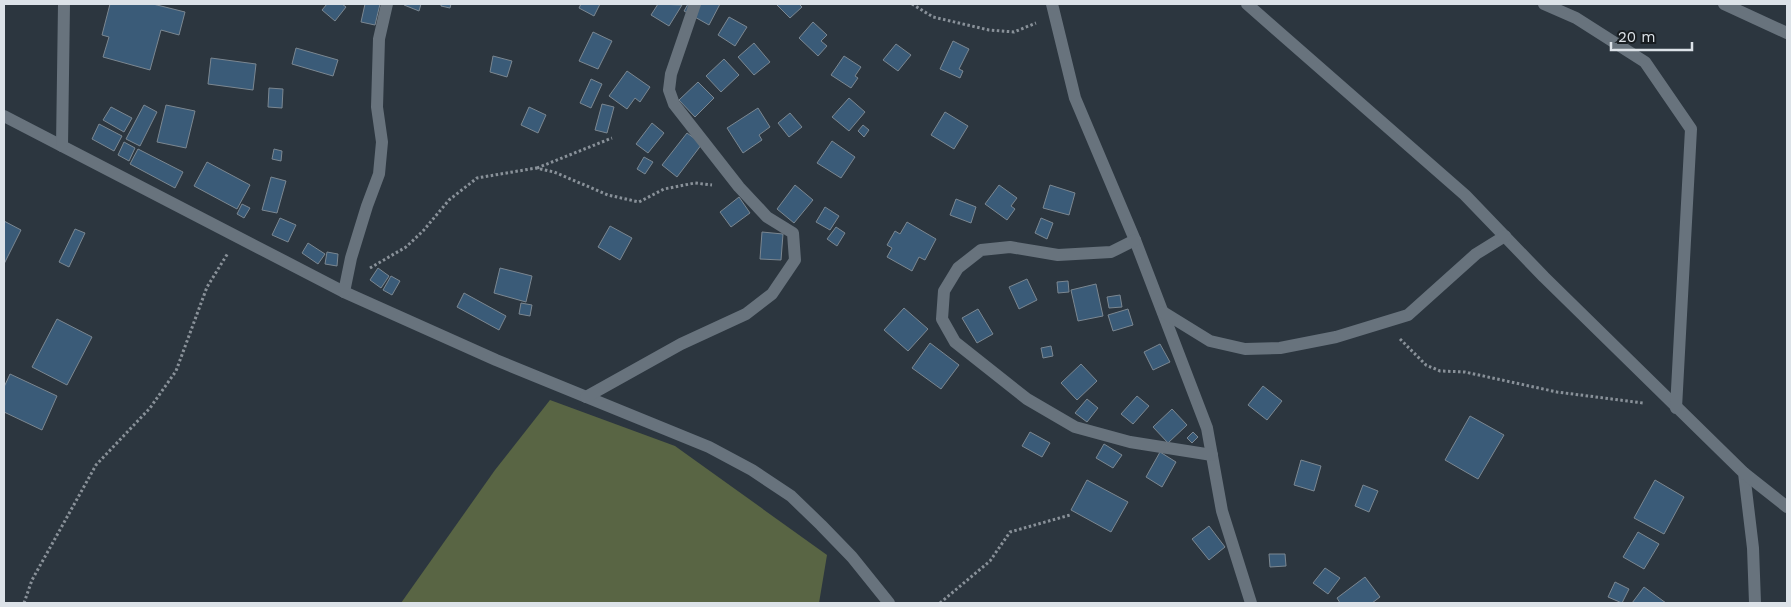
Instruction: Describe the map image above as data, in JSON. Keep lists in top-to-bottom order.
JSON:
{
  "scale_bar": "20 m"
}
